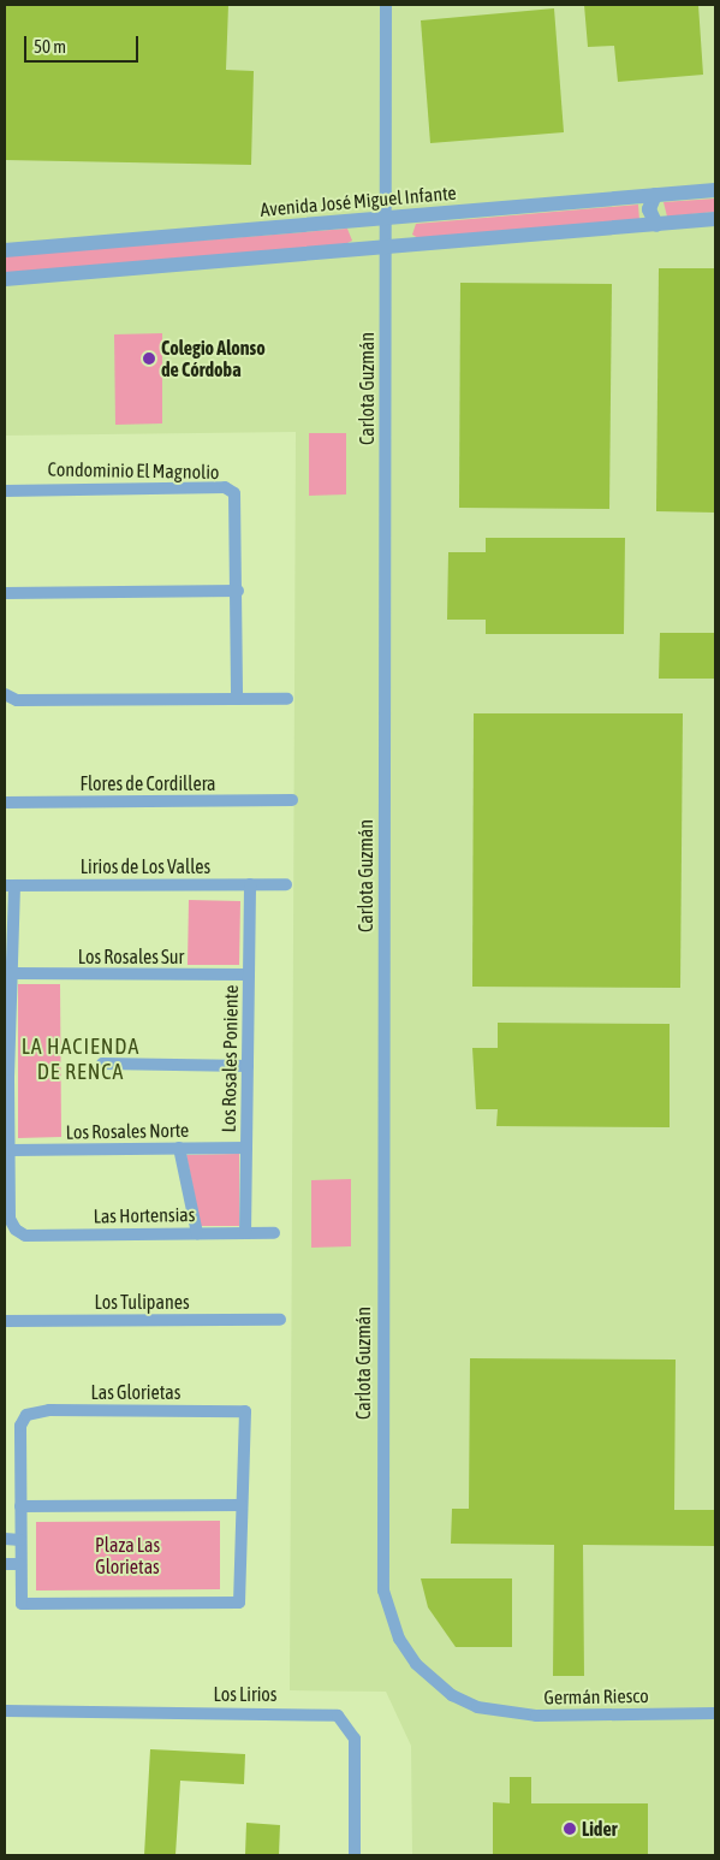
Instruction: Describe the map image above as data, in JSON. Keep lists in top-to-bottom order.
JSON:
{
  "streets": {
    "street": [
      "Avenida José Miguel Infante",
      "Carlota Guzmán",
      "Condominio El Magnolio",
      "Flores de Cordillera",
      "Lirios de Los Valles",
      "Los Rosales Sur",
      "Los Rosales Poniente",
      "Los Rosales Norte",
      "Las Hortensias",
      "Los Tulipanes",
      "Las Glorietas",
      "Los Lirios",
      "Germán Riesco"
    ]
  },
  "crossings": [
    ["Avenida José Miguel Infante", "Carlota Guzmán"],
    ["Carlota Guzmán", "Germán Riesco"],
    ["Lirios de Los Valles", "Los Rosales Poniente"],
    ["Los Rosales Sur", "Los Rosales Poniente"],
    ["Los Rosales Poniente", "Los Rosales Norte"],
    ["Los Rosales Poniente", "Las Hortensias"],
    ["Los Rosales Norte", "Las Hortensias"]
  ],
  "districts": ["LA HACIENDA DE RENCA"],
  "parks": ["Plaza Las Glorietas"],
  "places": ["Colegio Alonso de Córdoba", "Lider"],
  "scale_bar": "50 m"
}
